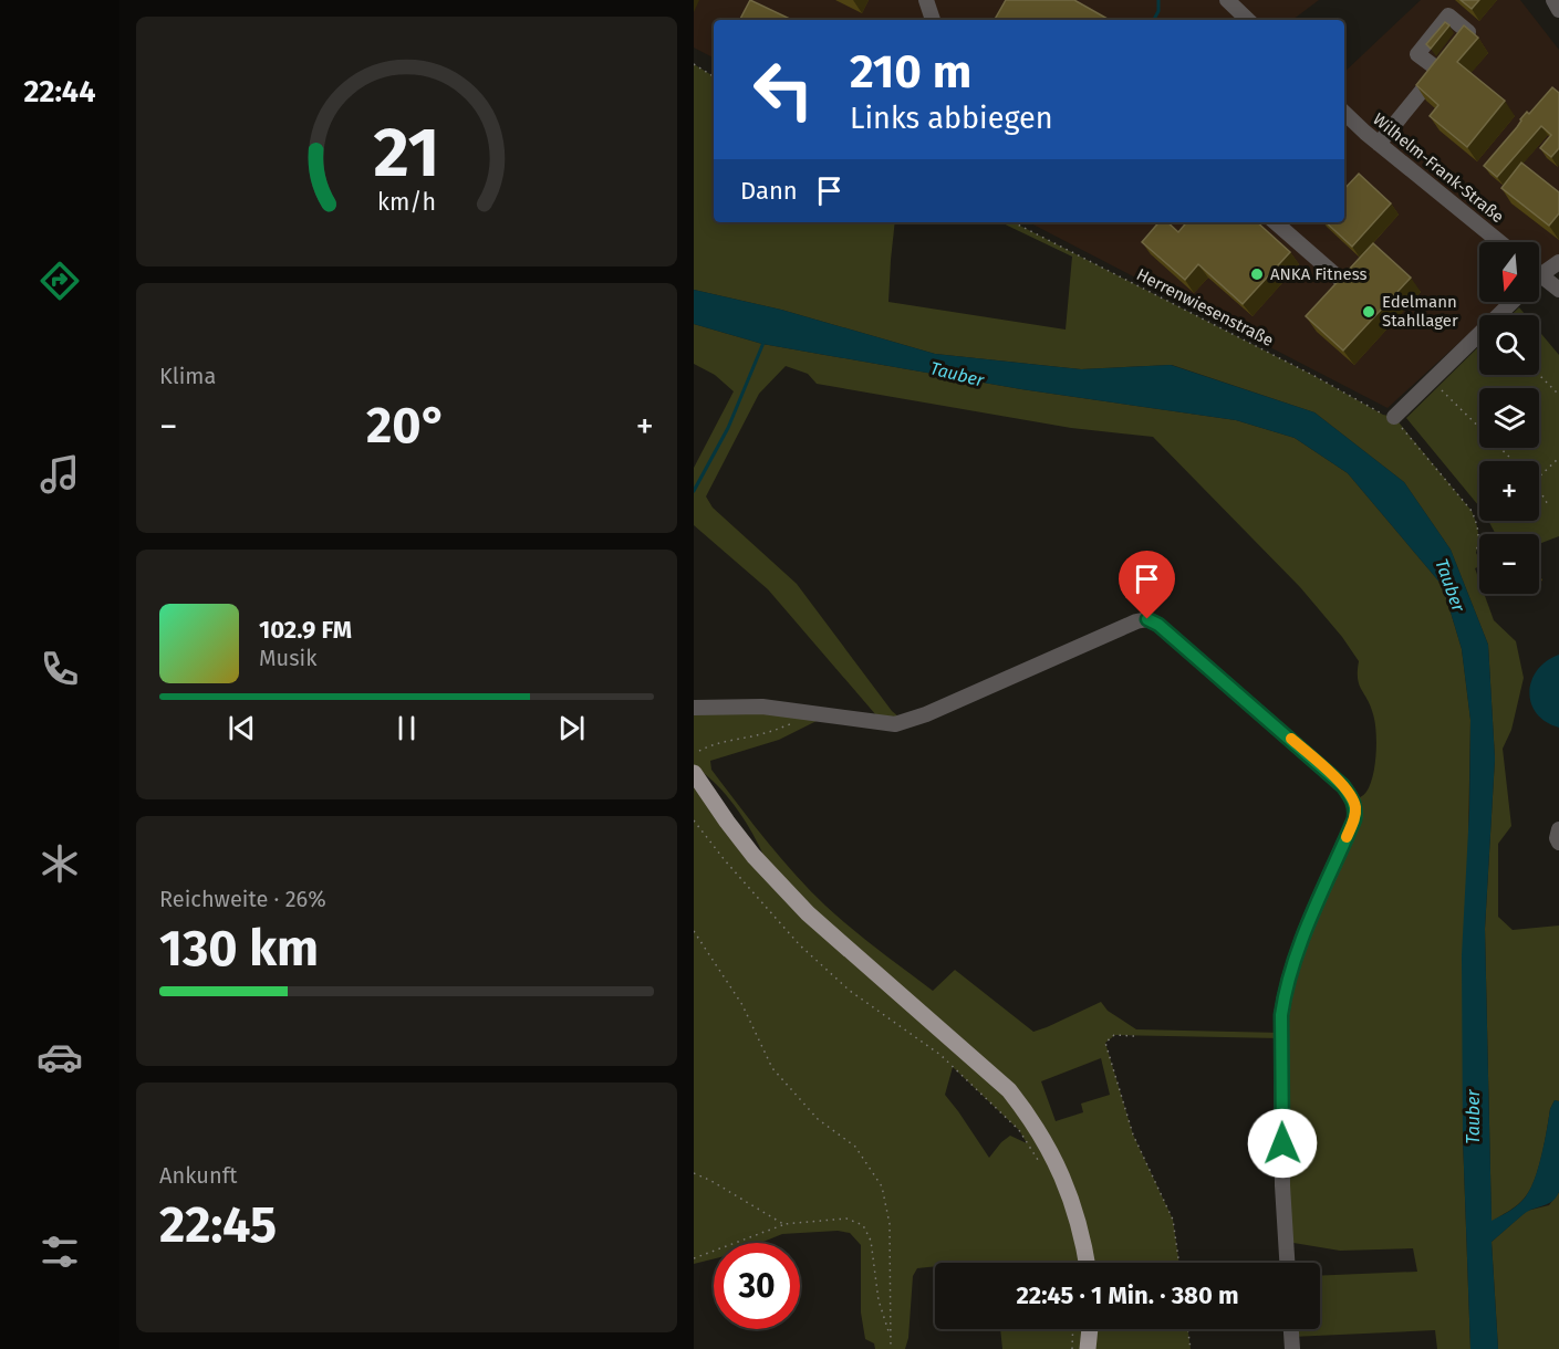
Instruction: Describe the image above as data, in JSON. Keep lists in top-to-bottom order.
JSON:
{
  "streets": {
    "street": ["Wilhelm-Frank-Straße"],
    "path": ["Herrenwiesenstraße"]
  },
  "water": ["Tauber"],
  "places": ["ANKA Fitness", "Edelmann Stahllager"],
  "north": "bottom",
  "page": {
    "tabs": "22:44",
    "turn": ["210 m", "Links abbiegen"],
    "then": "Dann",
    "map_buttons": ["+", "−"],
    "tile": [
      "Klima",
      ["Reichweite · 26%", "130 km"],
      ["Ankunft", "22:45"]
    ],
    "heat": ["−", "20°", "+"],
    "song": ["102.9 FM", "Musik"],
    "limit": "30",
    "trip": "22:45 · 1 Min. · 380 m",
    "gauge": ["21", "km/h"]
  }
}
